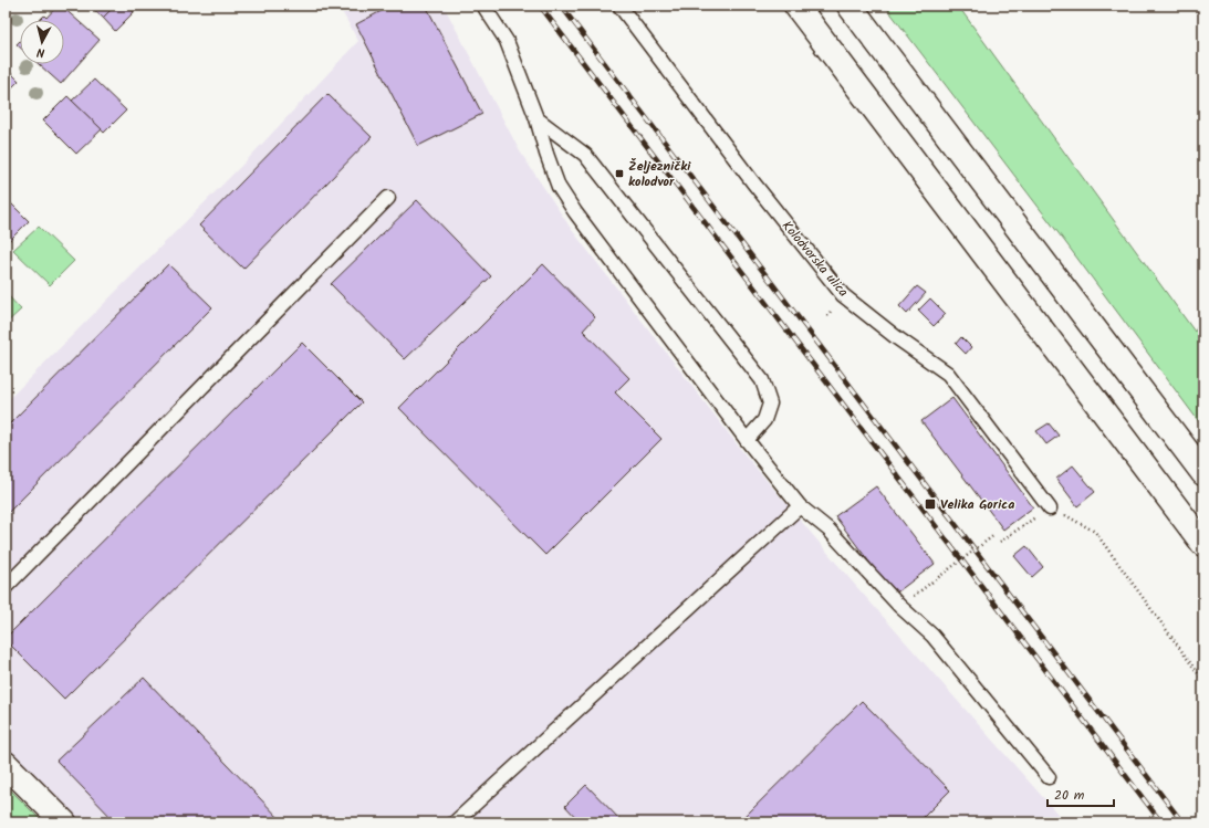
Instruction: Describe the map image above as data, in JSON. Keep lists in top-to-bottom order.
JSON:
{
  "streets": {
    "lane": ["Kolodvorska ulica"]
  },
  "places": {
    "transit": ["Željeznički kolodvor", "Velika Gorica"]
  },
  "scale_bar": "20 m",
  "north": "bottom"
}
